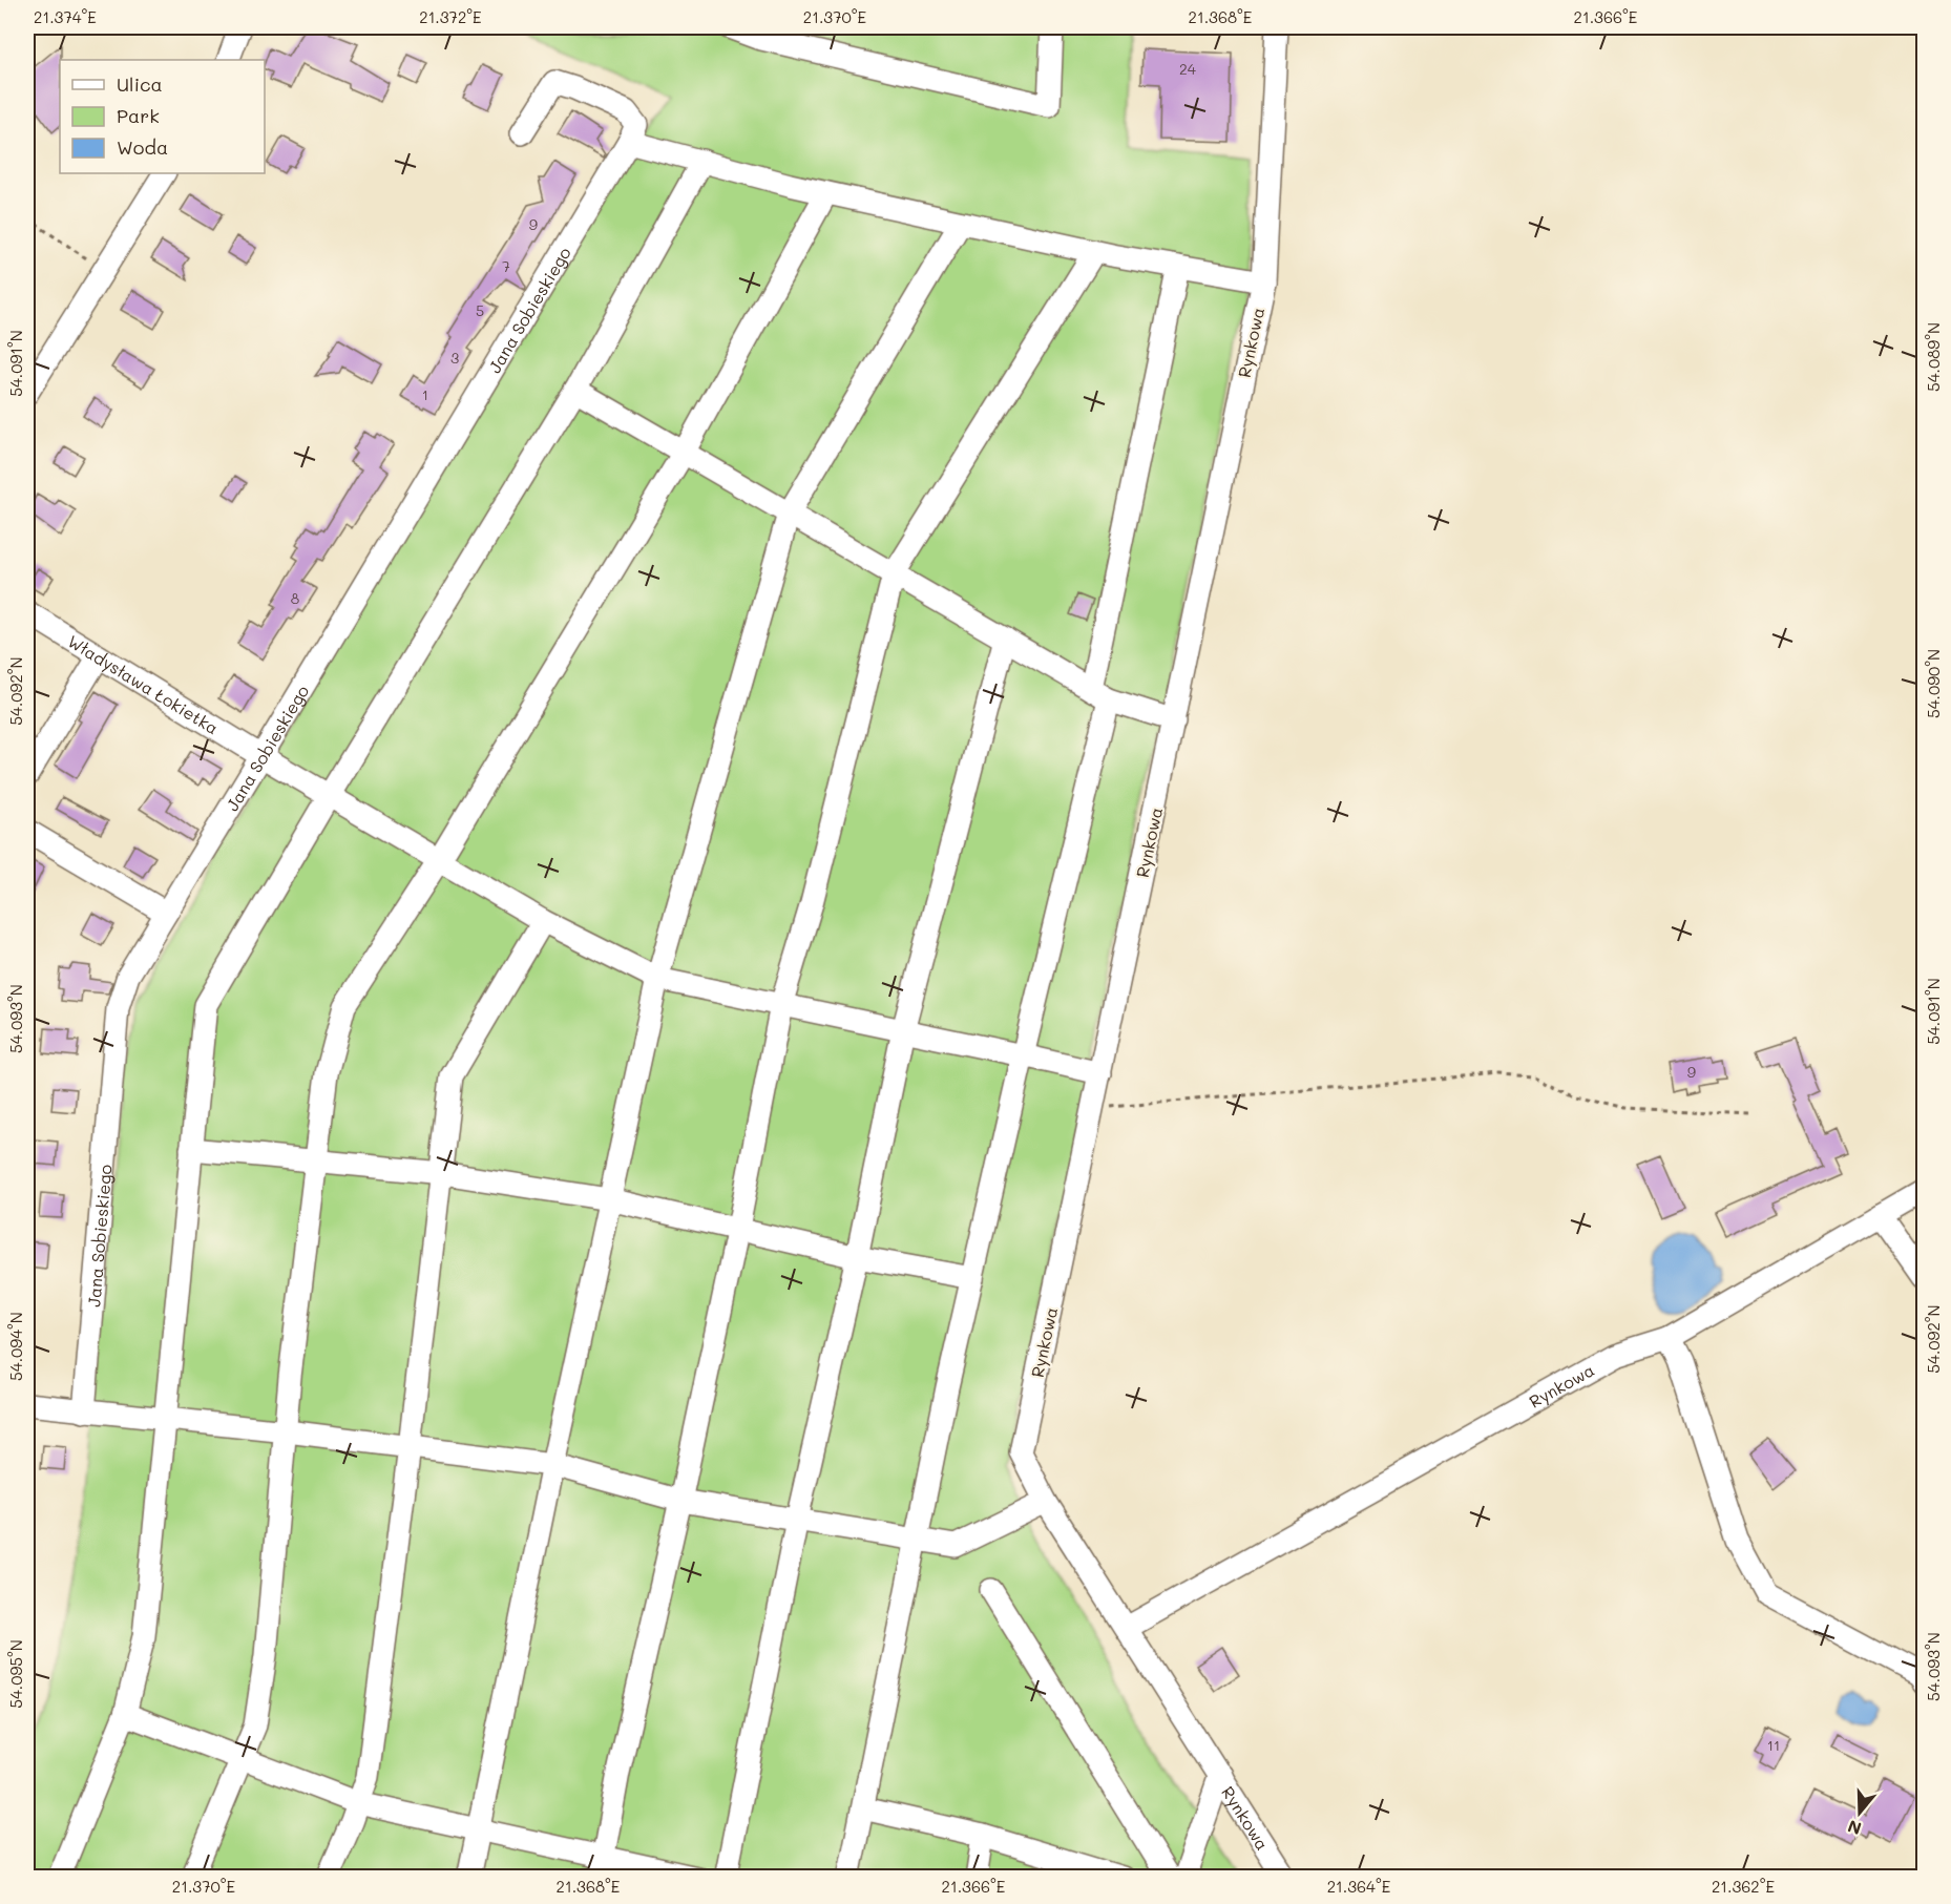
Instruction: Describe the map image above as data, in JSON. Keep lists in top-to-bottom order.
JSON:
{
  "streets": {
    "street": ["Jana Sobieskiego", "Rynkowa", "Władysława Łokietka"]
  },
  "crossings": [
    ["Jana Sobieskiego", "Władysława Łokietka"],
    ["Rynkowa", "Władysława Łokietka"]
  ],
  "house_numbers": [
    "24",
    "9",
    "7",
    "5",
    "3",
    "1",
    "8",
    "9",
    "11"
  ],
  "legend": ["Ulica", "Park", "Woda"],
  "north": "bottom",
  "coordinates": [
    "21.374°E",
    "21.372°E",
    "21.370°E",
    "21.368°E",
    "21.366°E",
    "54.089°N",
    "54.091°N",
    "54.090°N",
    "54.092°N",
    "54.093°N",
    "54.094°N",
    "54.095°N",
    "21.364°E",
    "21.362°E"
  ]
}
